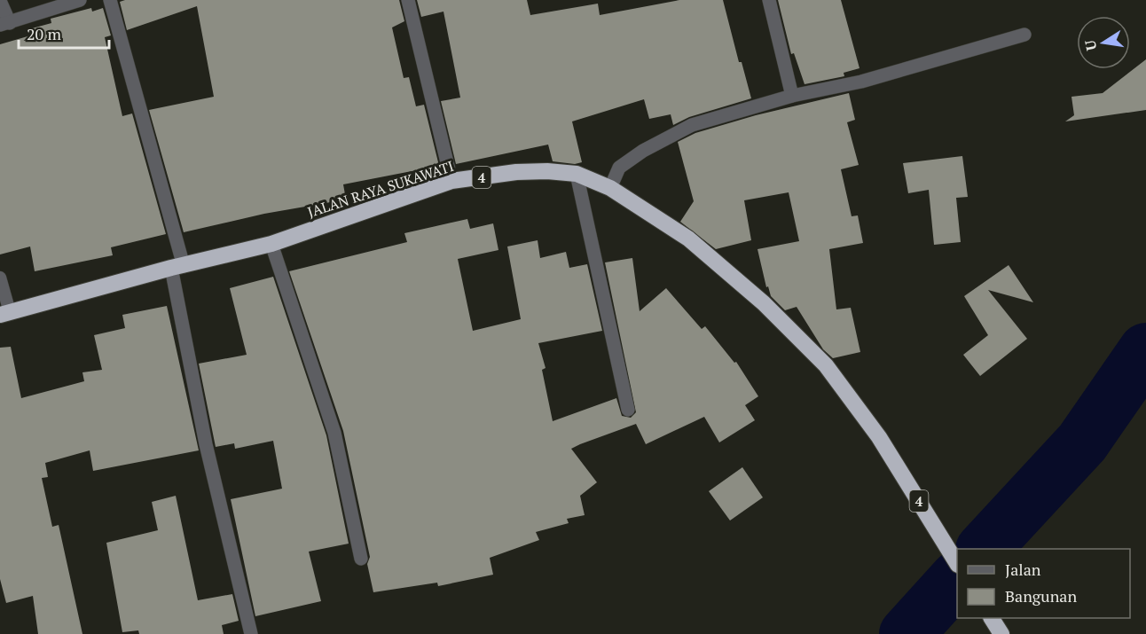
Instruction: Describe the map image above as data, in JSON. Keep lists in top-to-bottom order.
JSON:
{
  "streets": {
    "highway": ["4", "JALAN RAYA SUKAWATI"]
  },
  "legend": ["Jalan", "Bangunan"],
  "scale_bar": "20 m",
  "north": "left"
}
